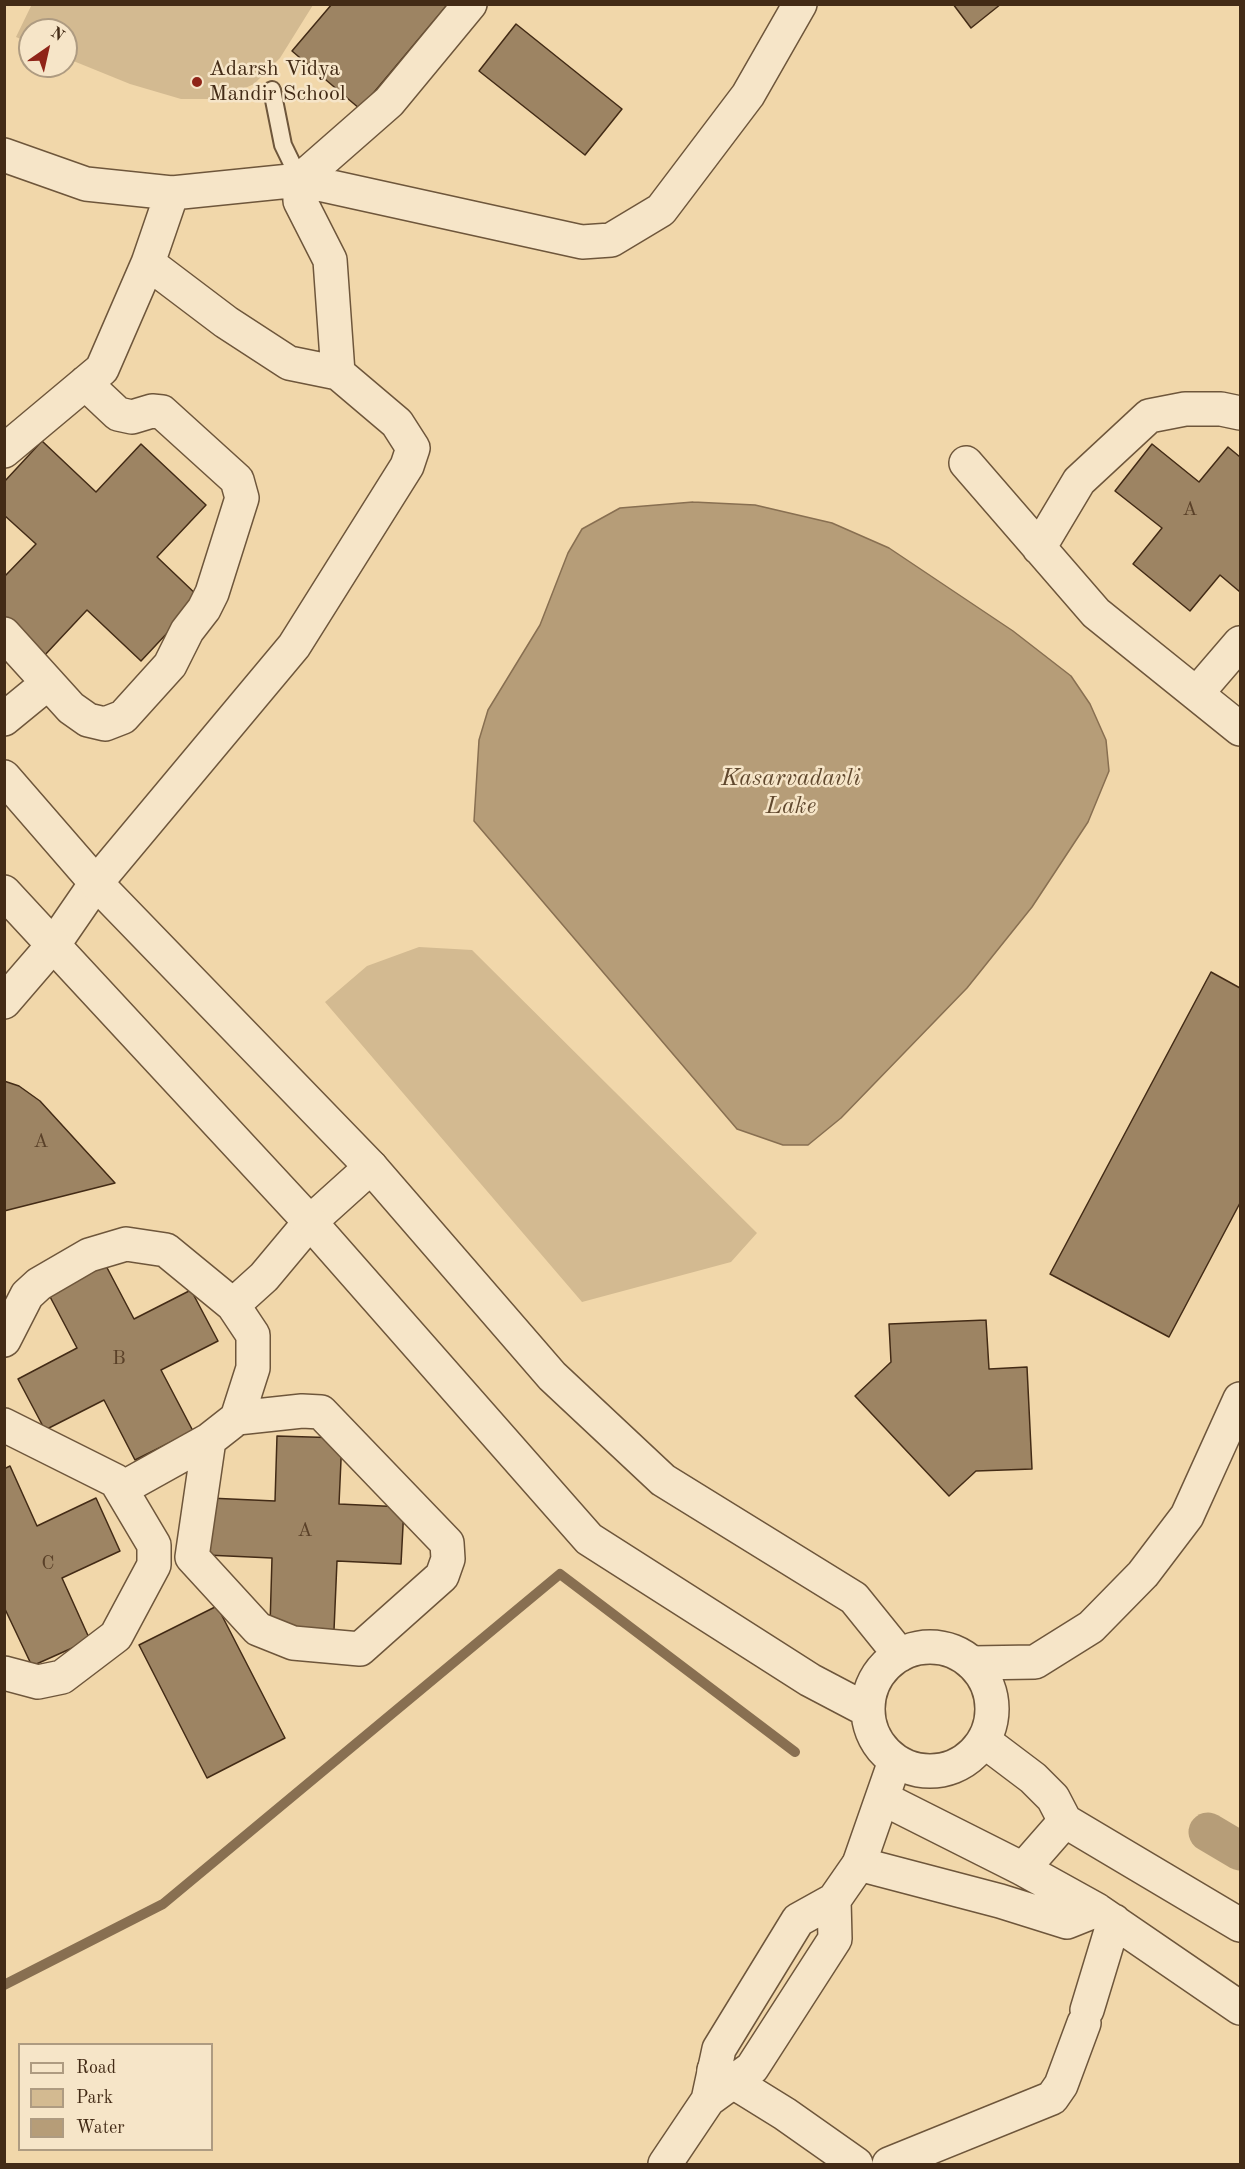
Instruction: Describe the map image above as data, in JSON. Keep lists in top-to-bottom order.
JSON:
{
  "water": ["Kasarvadavli Lake"],
  "places": ["Adarsh Vidya Mandir School"],
  "house_numbers": [
    "A",
    "A",
    "B",
    "A",
    "C"
  ],
  "legend": ["Road", "Park", "Water"],
  "north": "top right"
}
